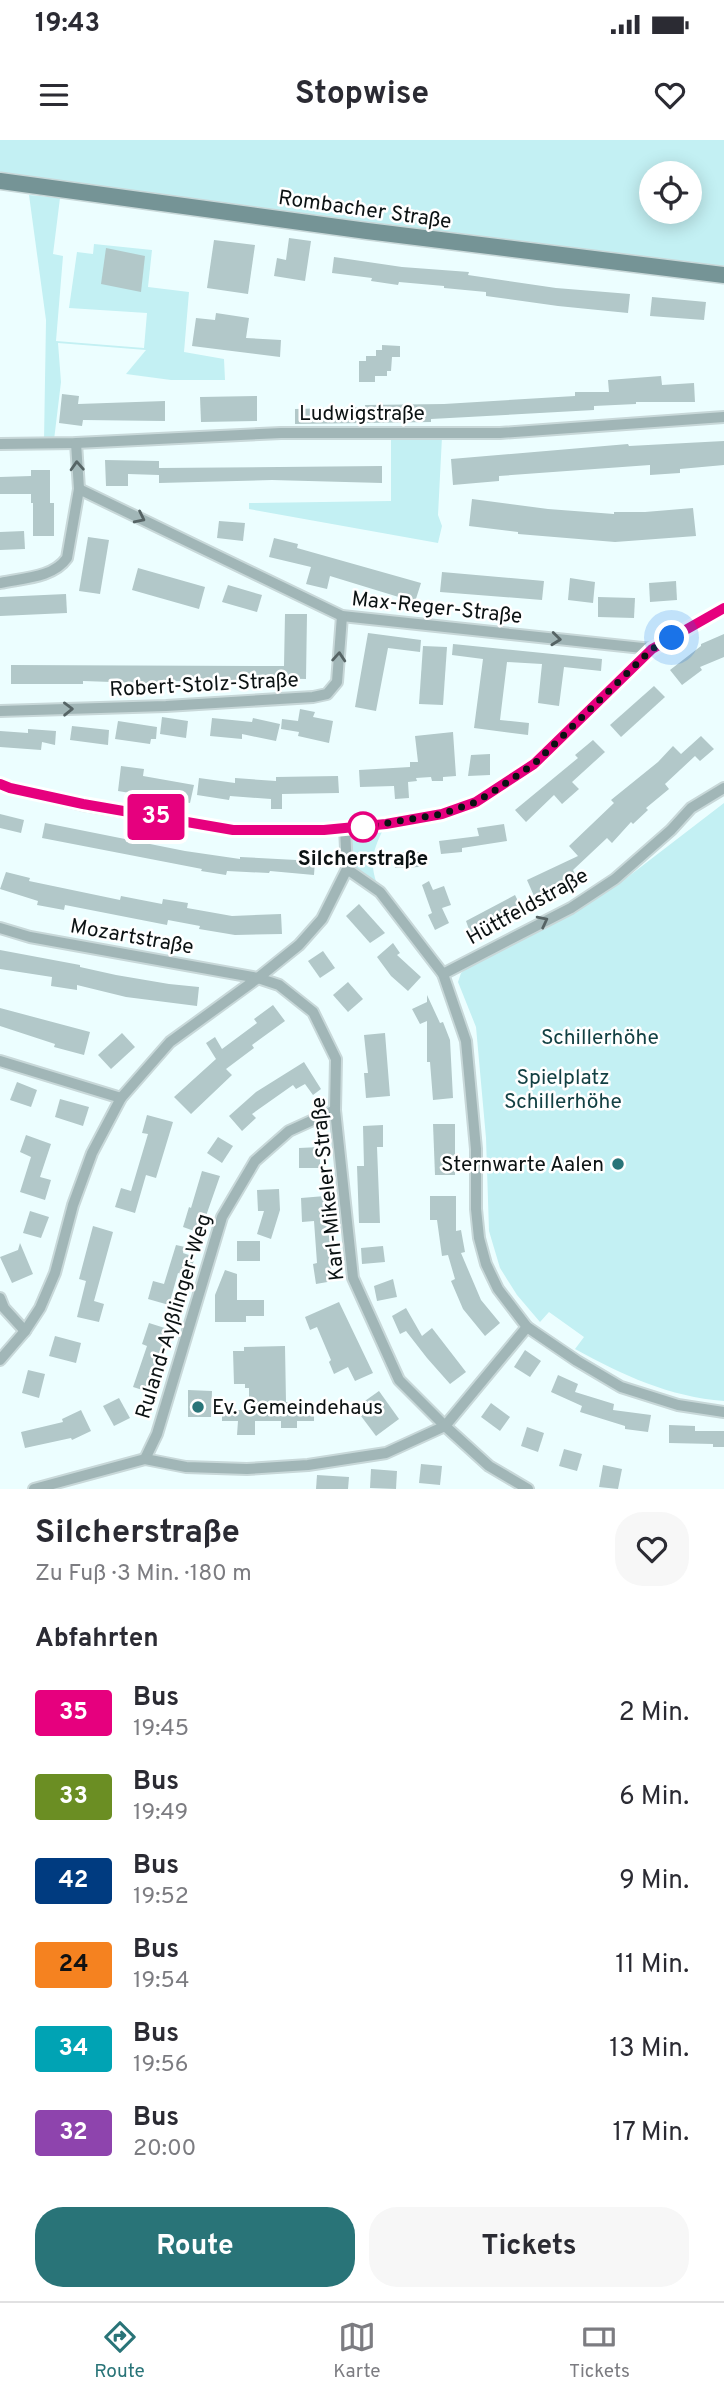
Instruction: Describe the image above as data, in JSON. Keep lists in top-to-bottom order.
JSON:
{
  "streets": {
    "main road": ["Rombacher Straße"],
    "street": [
      "Ludwigstraße",
      "Max-Reger-Straße",
      "Robert-Stolz-Straße",
      "Hüttfeldstraße",
      "Mozartstraße",
      "Karl-Mikeler-Straße",
      "Ruland-Ayßlinger-Weg"
    ]
  },
  "crossings": [
    ["Max-Reger-Straße", "Robert-Stolz-Straße"],
    ["Mozartstraße", "Karl-Mikeler-Straße"],
    ["Karl-Mikeler-Straße", "Ruland-Ayßlinger-Weg"]
  ],
  "one_way": ["Max-Reger-Straße", "Robert-Stolz-Straße", "Hüttfeldstraße"],
  "parks": ["Schillerhöhe", "Spielplatz Schillerhöhe"],
  "places": ["Silcherstraße", "Sternwarte Aalen", "Ev. Gemeindehaus"],
  "lines": ["bus line 35"],
  "page": {
    "status": "19:43",
    "header": "Stopwise",
    "on_map": "35",
    "heading": [
      ["Silcherstraße", "Zu Fuß · 3 Min. · 180 m"],
      "Abfahrten"
    ],
    "list": [
      {
        "mark": "35",
        "name": "Bus",
        "note": "19:45",
        "value": "2 Min."
      },
      {
        "mark": "33",
        "name": "Bus",
        "note": "19:49",
        "value": "6 Min."
      },
      {
        "mark": "42",
        "name": "Bus",
        "note": "19:52",
        "value": "9 Min."
      },
      {
        "mark": "24",
        "name": "Bus",
        "note": "19:54",
        "value": "11 Min."
      },
      {
        "mark": "34",
        "name": "Bus",
        "note": "19:56",
        "value": "13 Min."
      },
      {
        "mark": "32",
        "name": "Bus",
        "note": "20:00",
        "value": "17 Min."
      }
    ],
    "buttons": ["Route", "Tickets"],
    "tabs": ["Route", "Karte", "Tickets"]
  }
}
